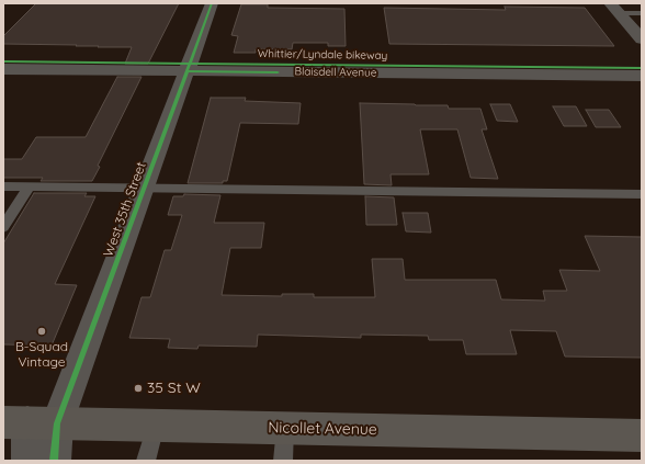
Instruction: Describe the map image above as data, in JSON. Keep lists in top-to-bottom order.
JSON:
{
  "streets": {
    "main road": ["Nicollet Avenue"],
    "street": ["Blaisdell Avenue", "West 35th Street"],
    "cycle path": ["Whittier/Lyndale bikeway"]
  },
  "crossings": [
    ["Blaisdell Avenue", "West 35th Street"],
    ["West 35th Street", "Nicollet Avenue"]
  ],
  "places": ["B-Squad Vintage", "35 St W"]
}
